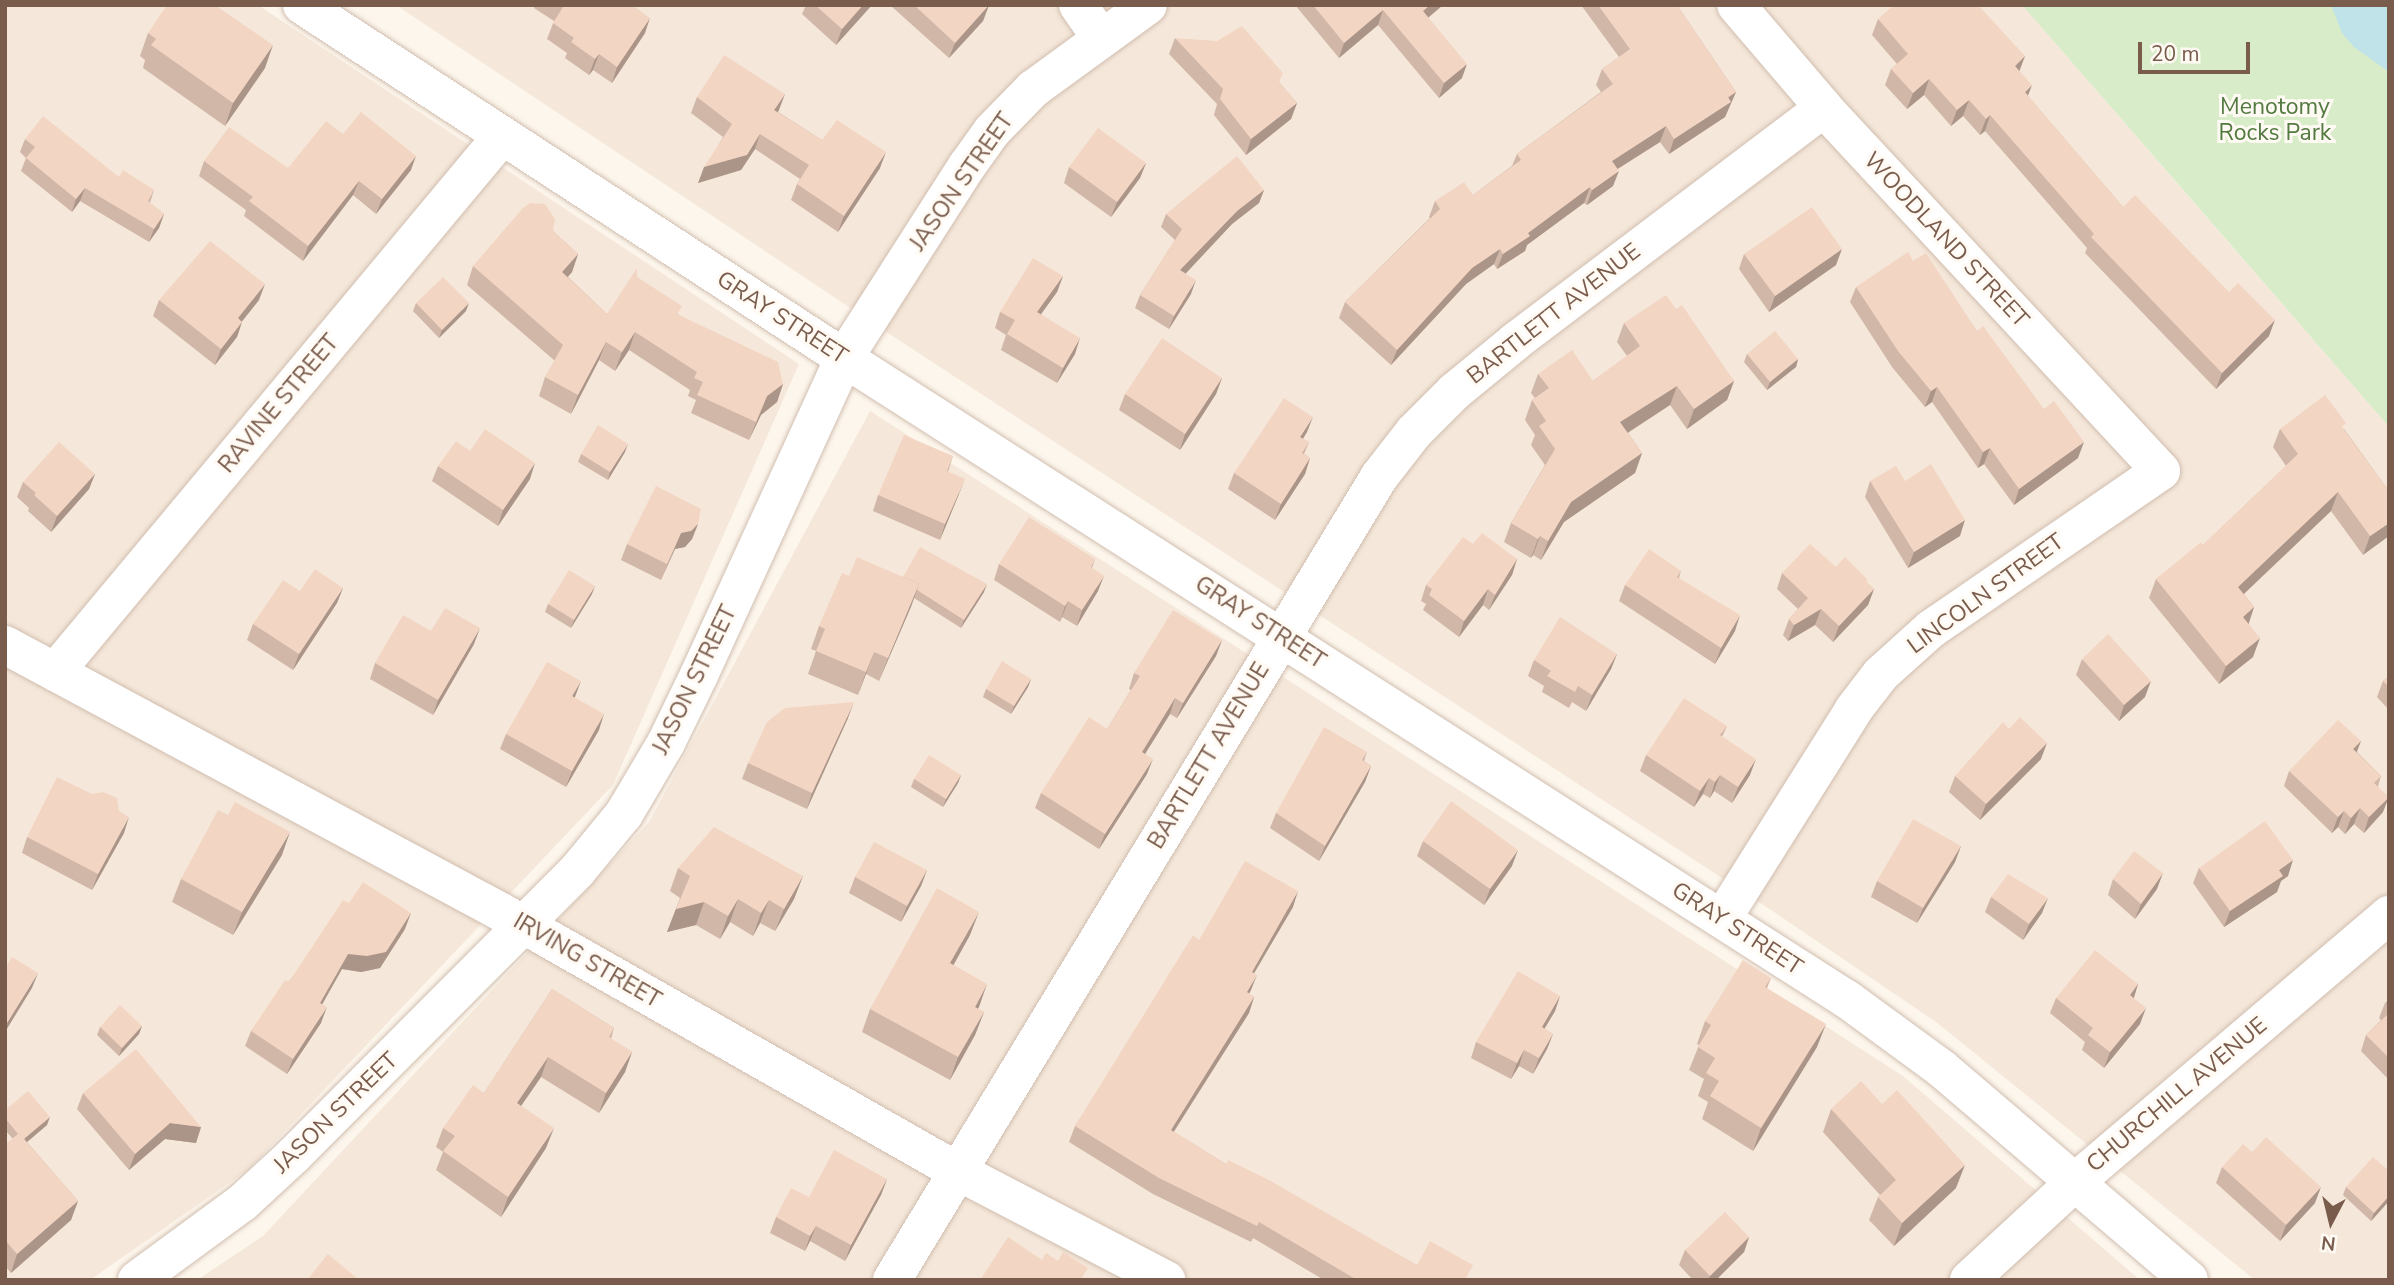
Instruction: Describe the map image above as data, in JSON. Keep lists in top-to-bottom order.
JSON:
{
  "streets": {
    "street": [
      "JASON STREET",
      "WOODLAND STREET",
      "BARTLETT AVENUE",
      "GRAY STREET",
      "RAVINE STREET",
      "LINCOLN STREET",
      "IRVING STREET",
      "CHURCHILL AVENUE"
    ]
  },
  "crossings": [
    ["JASON STREET", "GRAY STREET"],
    ["JASON STREET", "IRVING STREET"],
    ["WOODLAND STREET", "BARTLETT AVENUE"],
    ["WOODLAND STREET", "LINCOLN STREET"],
    ["BARTLETT AVENUE", "GRAY STREET"],
    ["BARTLETT AVENUE", "IRVING STREET"],
    ["GRAY STREET", "RAVINE STREET"],
    ["GRAY STREET", "LINCOLN STREET"],
    ["GRAY STREET", "CHURCHILL AVENUE"],
    ["RAVINE STREET", "IRVING STREET"]
  ],
  "parks": ["Menotomy Rocks Park"],
  "scale_bar": "20 m",
  "north": "bottom"
}
